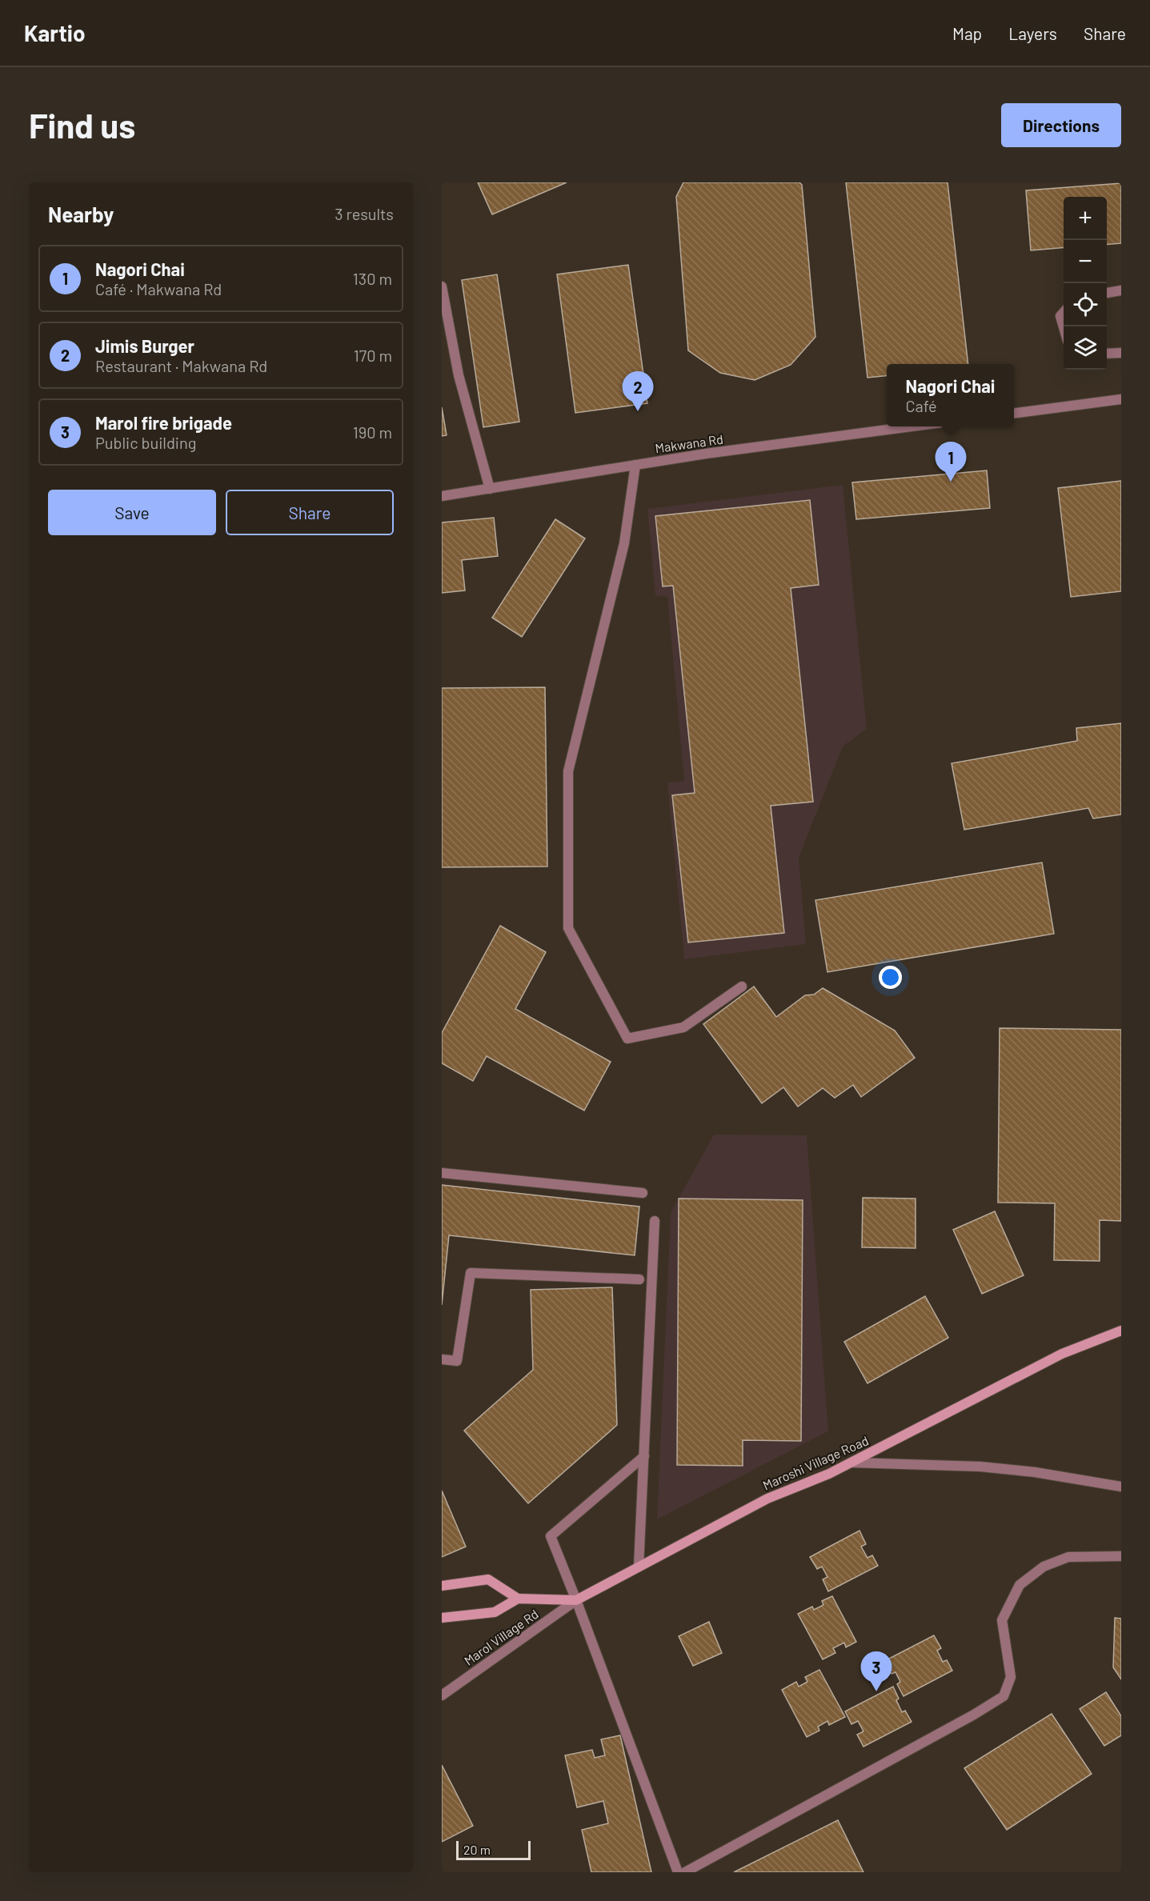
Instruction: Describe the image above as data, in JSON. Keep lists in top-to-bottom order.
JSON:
{
  "streets": {
    "main road": ["Maroshi Village Road"],
    "street": ["Makwana Rd", "Marol Village Rd"]
  },
  "crossings": [
    ["Maroshi Village Road", "Marol Village Rd"]
  ],
  "scale_bar": "20 m",
  "page": {
    "header": "Kartio",
    "nav": ["Map", "Layers", "Share"],
    "buttons": [
      "Directions",
      ["Save", "Share"]
    ],
    "title": "Find us",
    "heading": ["Nearby", "3 results"],
    "map_buttons": ["+", "−"],
    "list": [
      {
        "mark": "1",
        "name": "Nagori Chai",
        "note": "Café · Makwana Rd",
        "value": "130 m"
      },
      {
        "mark": "2",
        "name": "Jimis Burger",
        "note": "Restaurant · Makwana Rd",
        "value": "170 m"
      },
      {
        "mark": "3",
        "name": "Marol fire brigade",
        "note": "Public building",
        "value": "190 m"
      }
    ],
    "popup": ["Nagori Chai", "Café"],
    "pins": ["2", "1", "3"],
    "scale": "20 m"
  }
}
